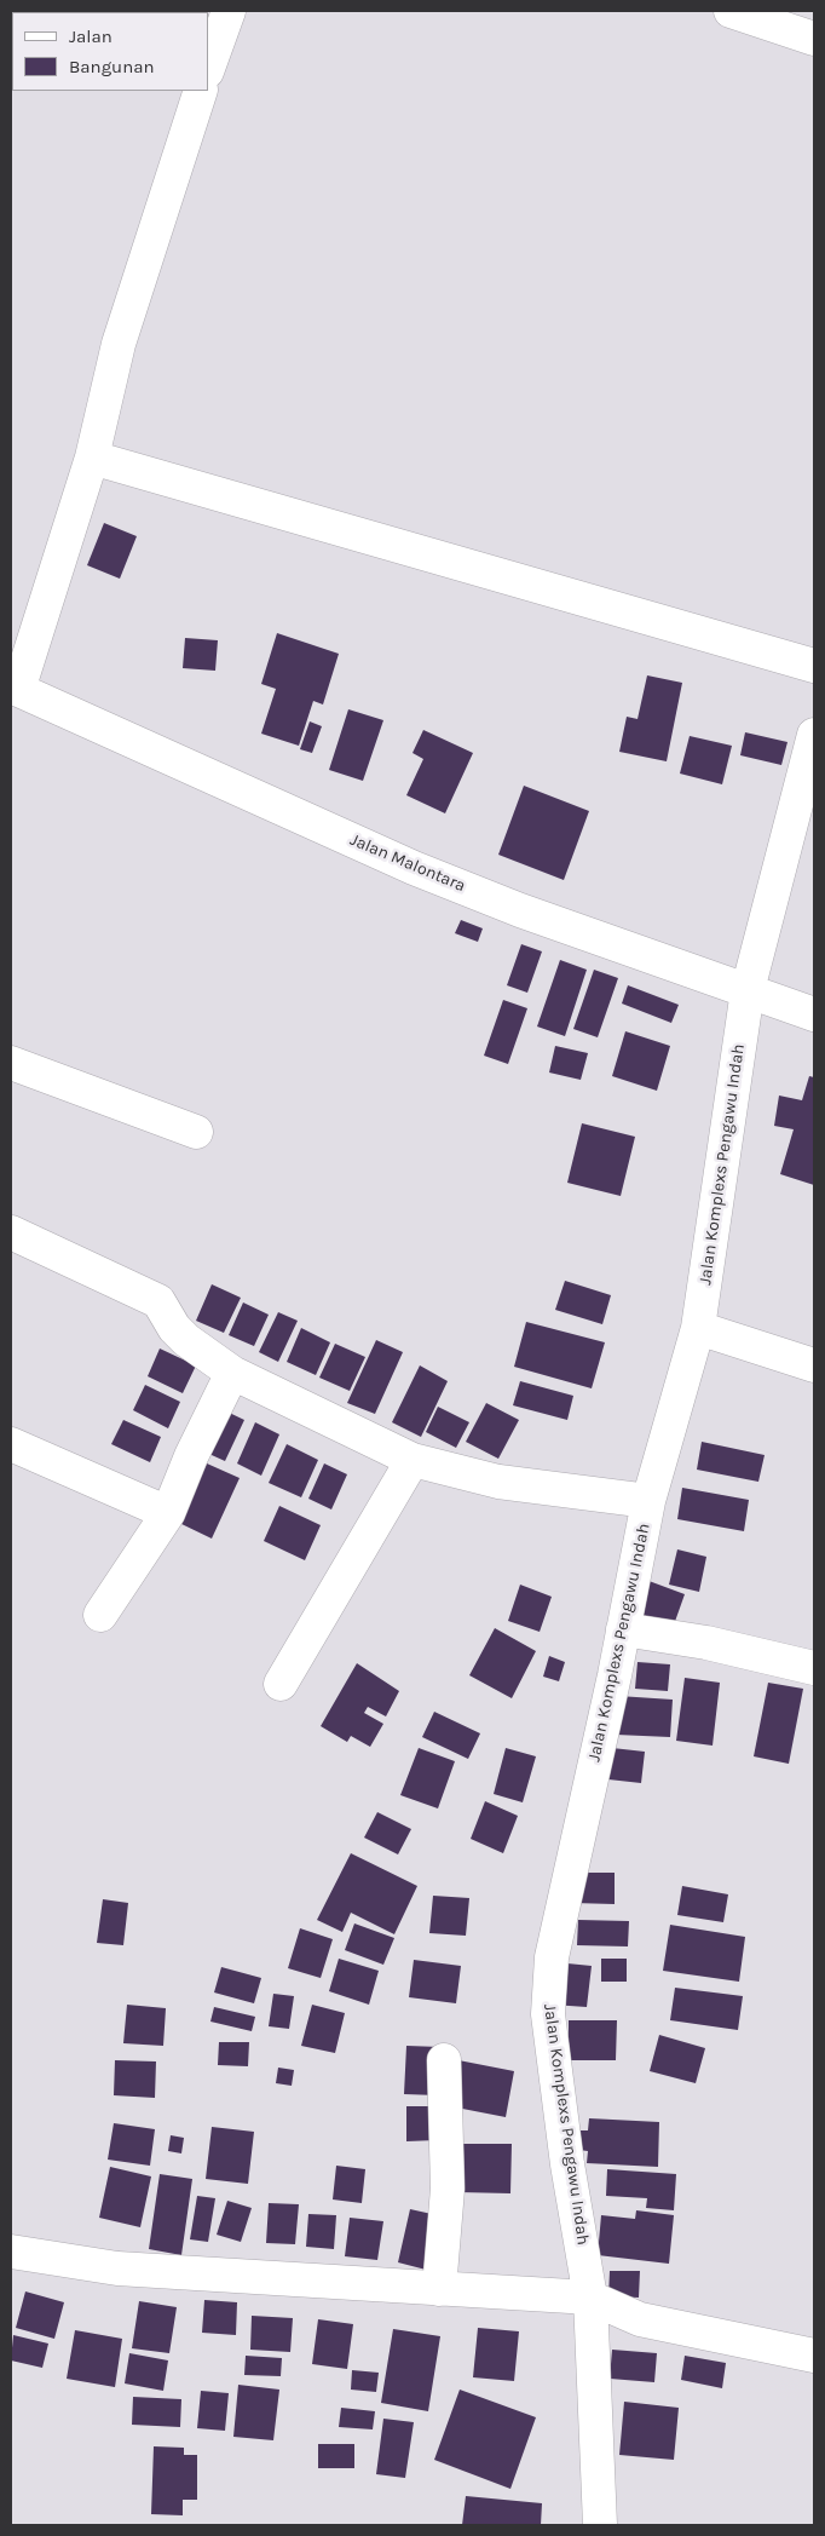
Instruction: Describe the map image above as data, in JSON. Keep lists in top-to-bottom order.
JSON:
{
  "streets": {
    "street": ["Jalan Malontara", "Jalan Komplexs Pengawu Indah"]
  },
  "crossings": [
    ["Jalan Malontara", "Jalan Komplexs Pengawu Indah"]
  ],
  "legend": ["Jalan", "Bangunan"]
}
